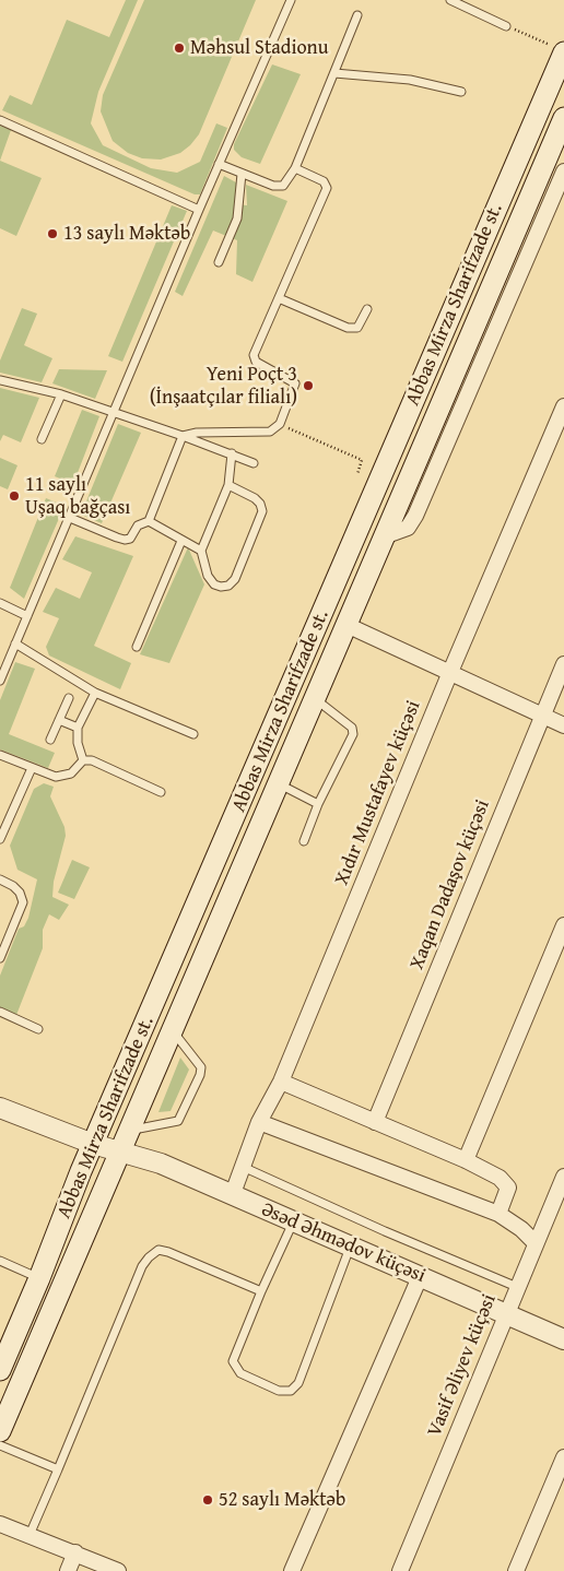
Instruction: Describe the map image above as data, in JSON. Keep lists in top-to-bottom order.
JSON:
{
  "streets": {
    "main road": ["Abbas Mirza Sharifzade st."],
    "street": [
      "Xıdır Mustafayev küçəsi",
      "Xaqan Dadaşov küçəsi",
      "Əsəd Əhmədov küçəsi",
      "Vasif Əliyev küçəsi"
    ]
  },
  "crossings": [
    ["Abbas Mirza Sharifzade st.", "Əsəd Əhmədov küçəsi"],
    ["Xıdır Mustafayev küçəsi", "Əsəd Əhmədov küçəsi"],
    ["Əsəd Əhmədov küçəsi", "Vasif Əliyev küçəsi"]
  ],
  "places": [
    "Məhsul Stadionu",
    "13 saylı Məktəb",
    "Yeni Poçt 3 (İnşaatçılar filialı)",
    "11 saylı Uşaq bağçası",
    "52 saylı Məktəb"
  ]
}
